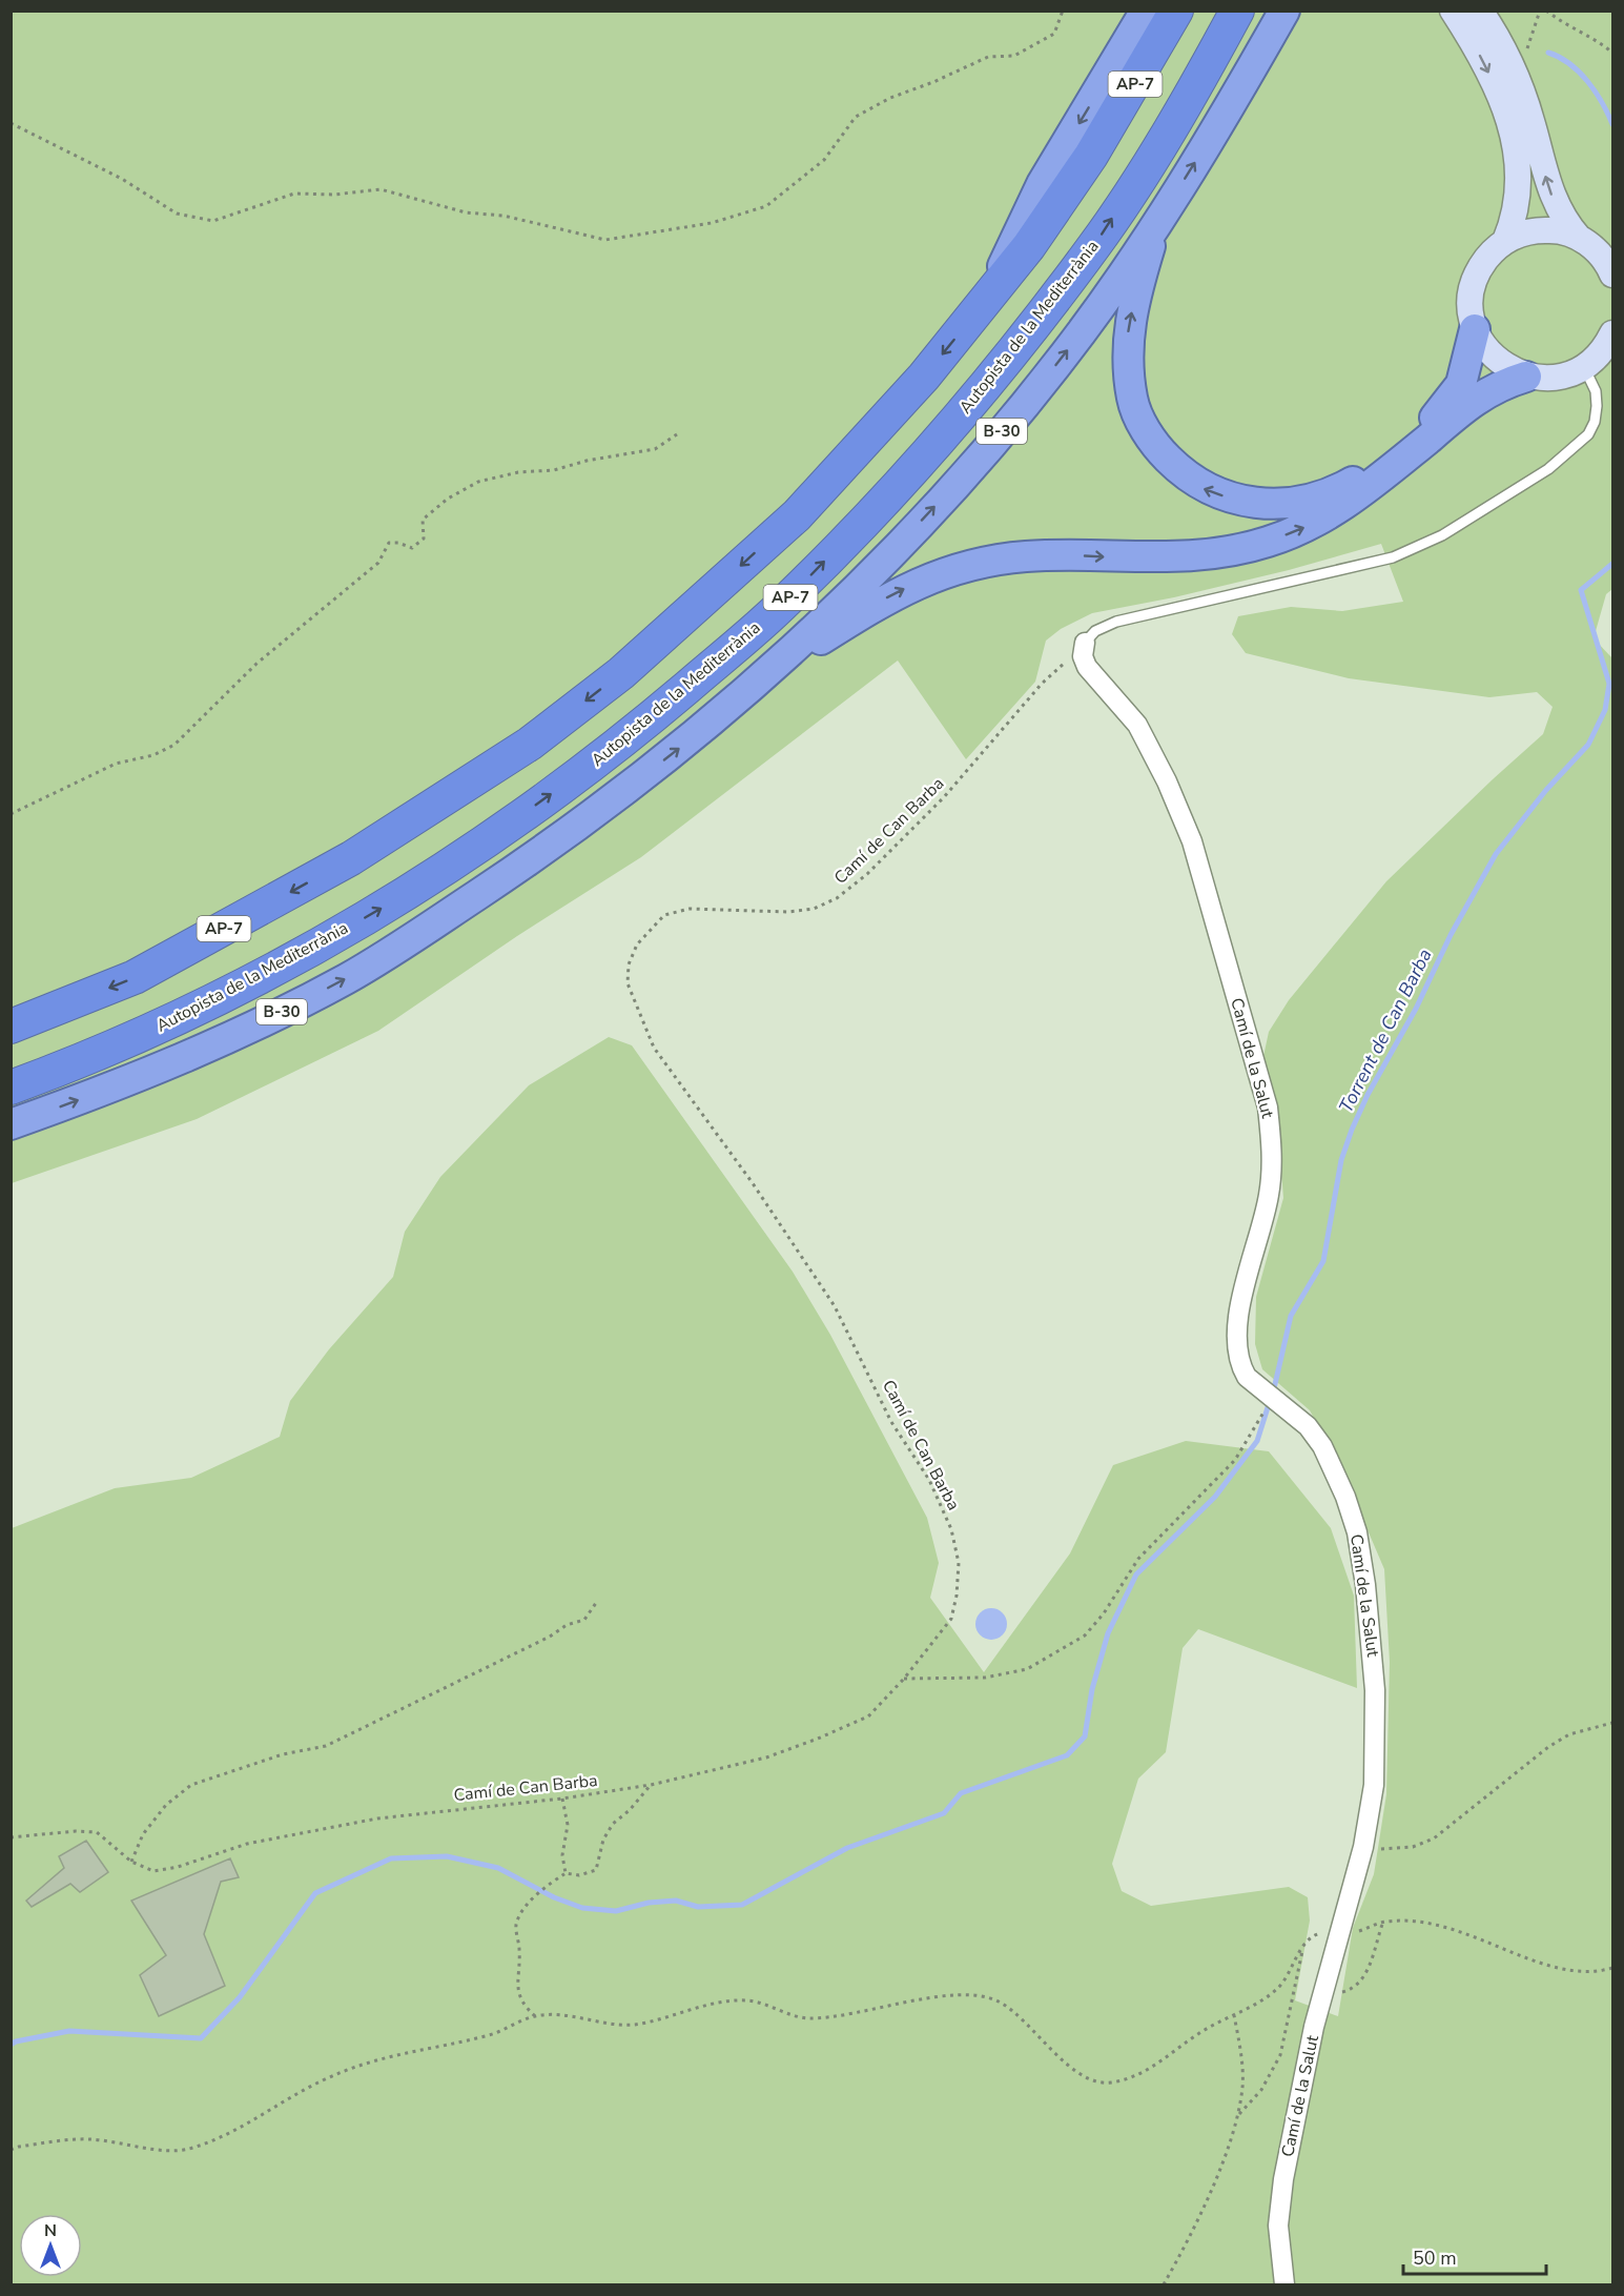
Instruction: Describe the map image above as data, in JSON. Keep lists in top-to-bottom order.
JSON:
{
  "streets": {
    "highway": ["AP-7", "Autopista de la Mediterrània", "B-30"],
    "street": ["Camí de la Salut"],
    "path": ["Camí de Can Barba"]
  },
  "crossings": [
    ["Camí de Can Barba", "Camí de la Salut"]
  ],
  "water": ["Torrent de Can Barba"],
  "scale_bar": "50 m",
  "north": "top"
}
